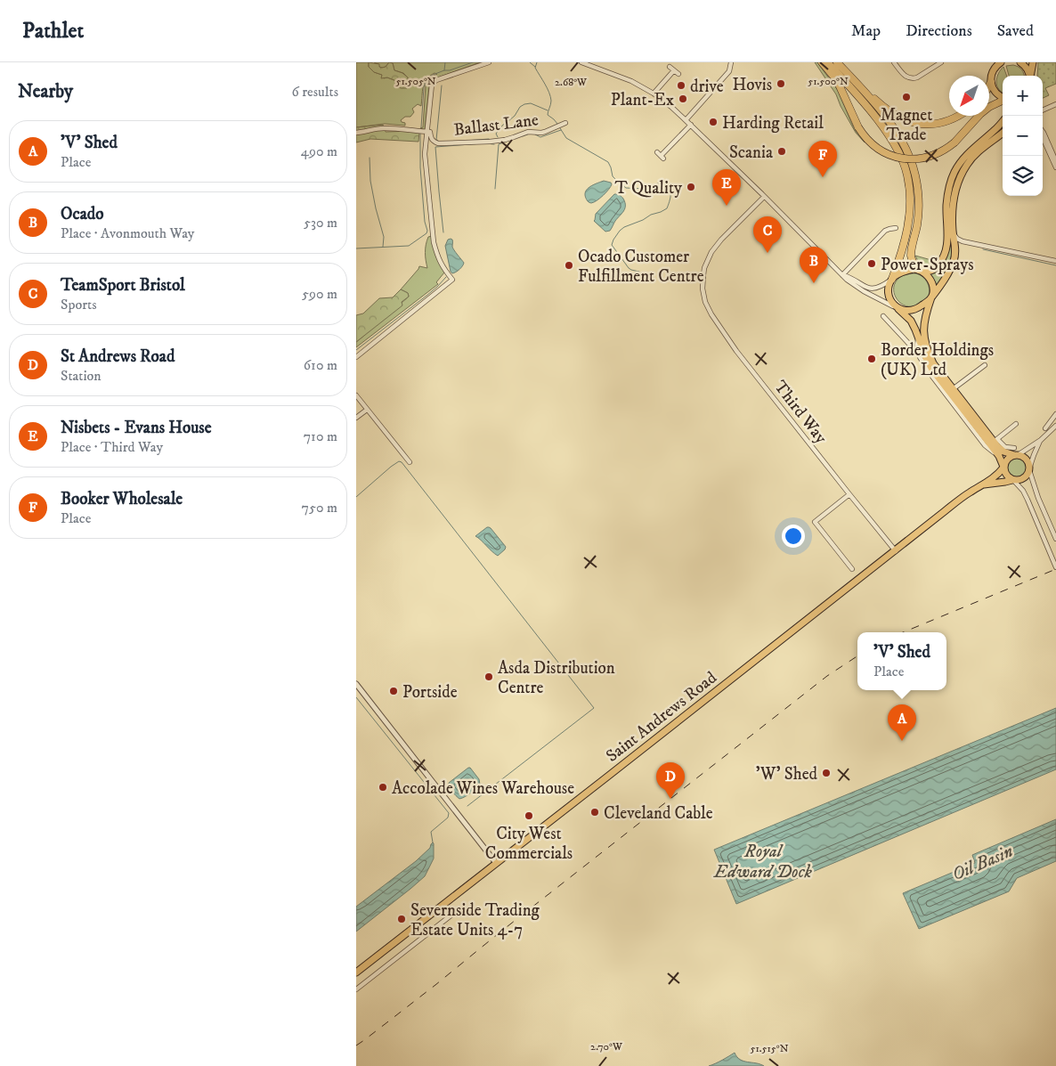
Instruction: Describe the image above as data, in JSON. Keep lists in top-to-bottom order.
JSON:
{
  "streets": {
    "highway": ["Saint Andrews Road"],
    "street": ["Ballast Lane", "Third Way"]
  },
  "crossings": [
    ["Third Way", "Saint Andrews Road"]
  ],
  "water": ["Royal Edward Dock", "Oil Basin"],
  "places": [
    "Hovis",
    "drive",
    "Magnet Trade",
    "Plant-Ex",
    "Harding Retail",
    "Scania",
    "T Quality",
    "Power-Sprays",
    "Ocado Customer Fulfillment Centre",
    "Border Holdings (UK) Ltd",
    "Asda Distribution Centre",
    "Portside",
    "'W' Shed",
    "Accolade Wines Warehouse",
    "Cleveland Cable",
    "City West Commercials",
    "Severnside Trading Estate Units 4-7"
  ],
  "north": "bottom left",
  "page": {
    "header": "Pathlet",
    "nav": ["Map", "Directions", "Saved"],
    "heading": ["Nearby", "6 results"],
    "map_buttons": ["+", "−"],
    "list": [
      {
        "mark": "A",
        "name": "'V' Shed",
        "note": "Place",
        "value": "490 m"
      },
      {
        "mark": "B",
        "name": "Ocado",
        "note": "Place · Avonmouth Way",
        "value": "530 m"
      },
      {
        "mark": "C",
        "name": "TeamSport Bristol",
        "note": "Sports",
        "value": "590 m"
      },
      {
        "mark": "D",
        "name": "St Andrews Road",
        "note": "Station",
        "value": "610 m"
      },
      {
        "mark": "E",
        "name": "Nisbets - Evans House",
        "note": "Place · Third Way",
        "value": "710 m"
      },
      {
        "mark": "F",
        "name": "Booker Wholesale",
        "note": "Place",
        "value": "750 m"
      }
    ],
    "pins": [
      "F",
      "E",
      "C",
      "B",
      "A",
      "D"
    ],
    "popup": ["'V' Shed", "Place"]
  },
  "coordinates": [
    "51.505°N",
    "51.500°N",
    "2.68°W",
    "2.70°W",
    "51.515°N"
  ]
}
